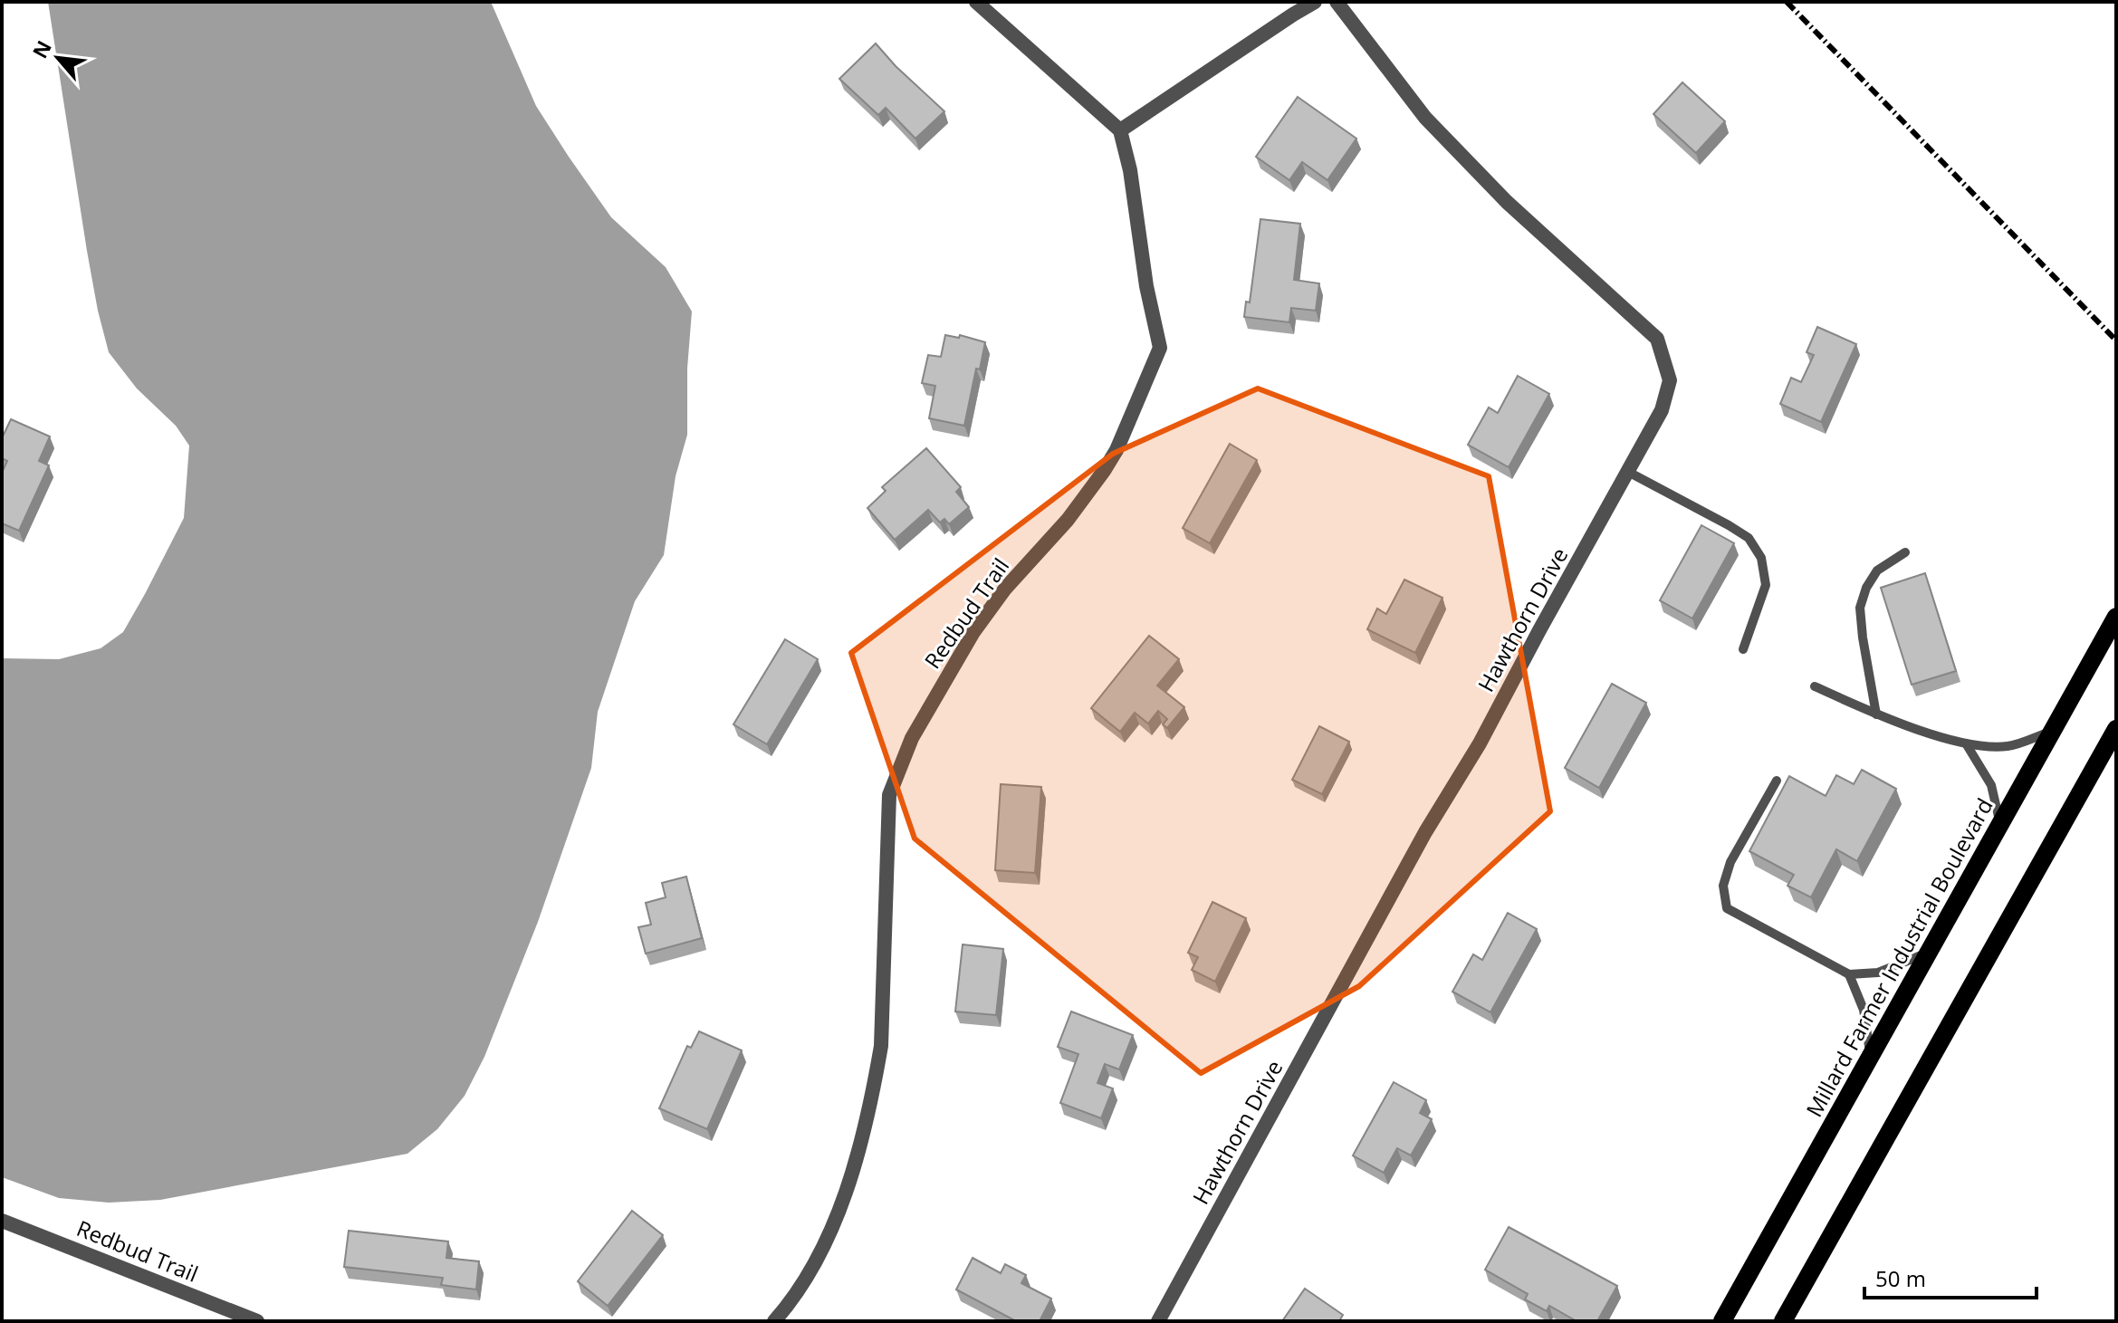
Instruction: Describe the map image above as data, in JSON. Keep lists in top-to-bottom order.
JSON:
{
  "streets": {
    "main road": ["Millard Farmer Industrial Boulevard"],
    "street": ["Redbud Trail", "Hawthorn Drive"]
  },
  "scale_bar": "50 m",
  "north": "top left"
}
